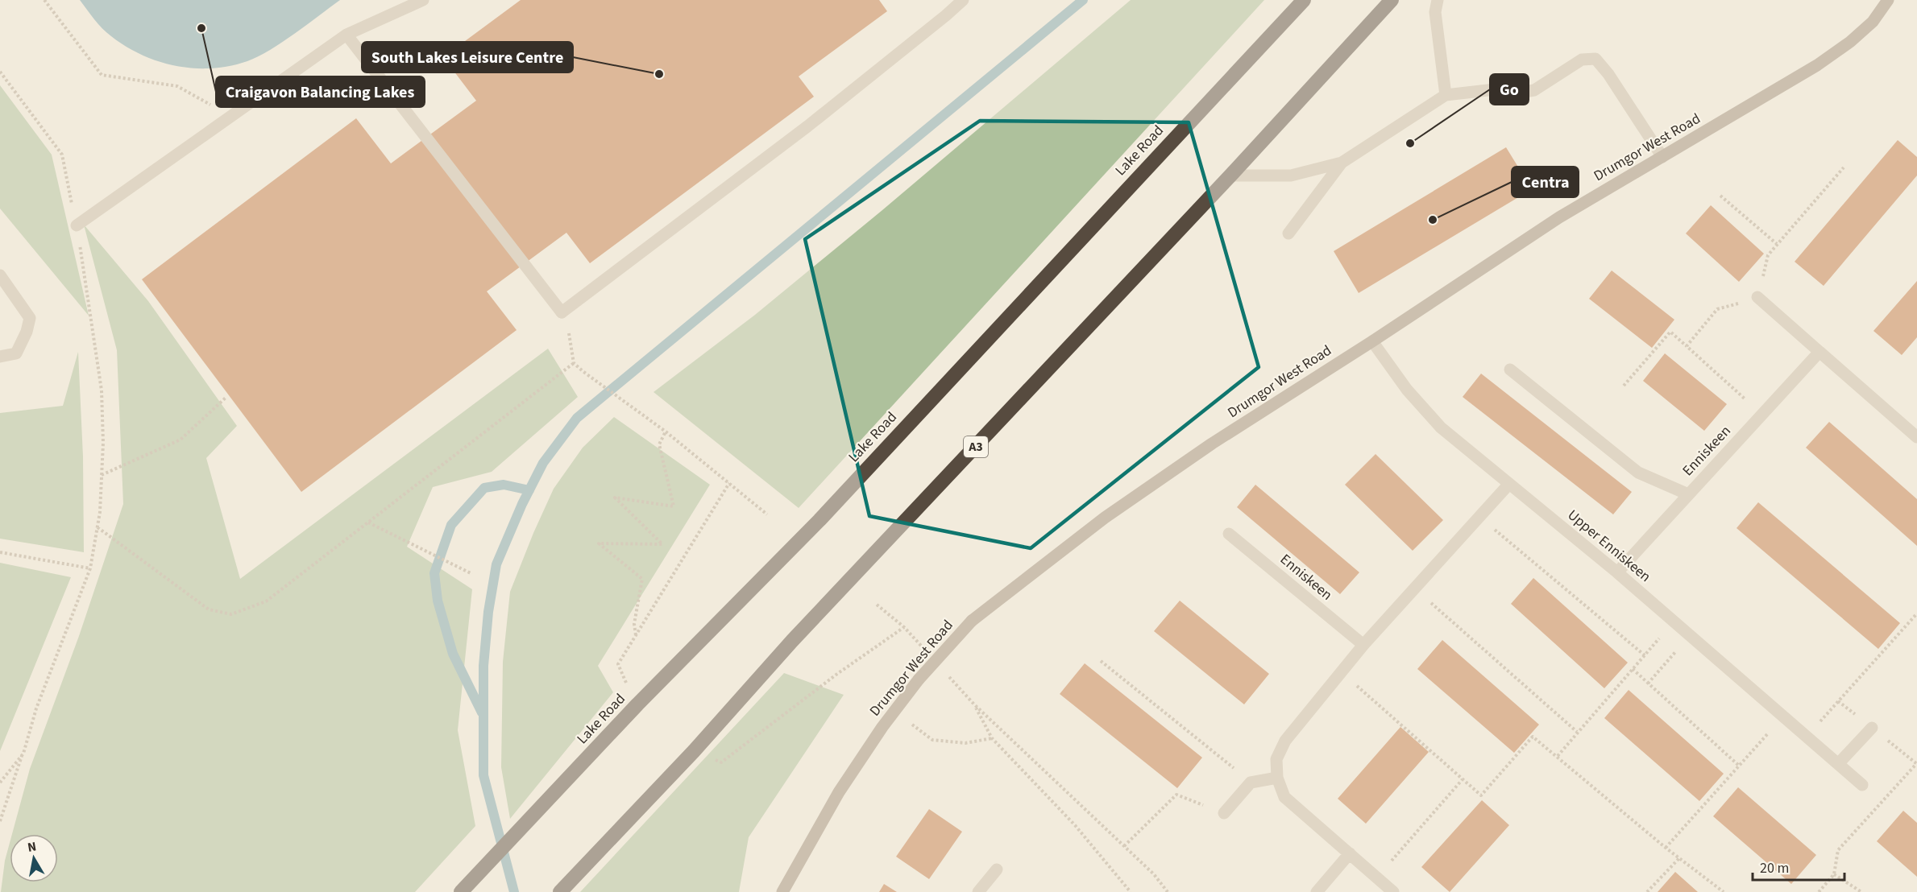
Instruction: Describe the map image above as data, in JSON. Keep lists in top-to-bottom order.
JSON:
{
  "streets": {
    "highway": ["Lake Road", "A3"],
    "street": ["Drumgor West Road", "Enniskeen", "Upper Enniskeen"]
  },
  "crossings": [
    ["Drumgor West Road", "Upper Enniskeen"],
    ["Enniskeen", "Upper Enniskeen"]
  ],
  "places": [
    "Craigavon Balancing Lakes",
    "South Lakes Leisure Centre",
    "Go",
    "Centra"
  ],
  "scale_bar": "20 m",
  "north": "top"
}
